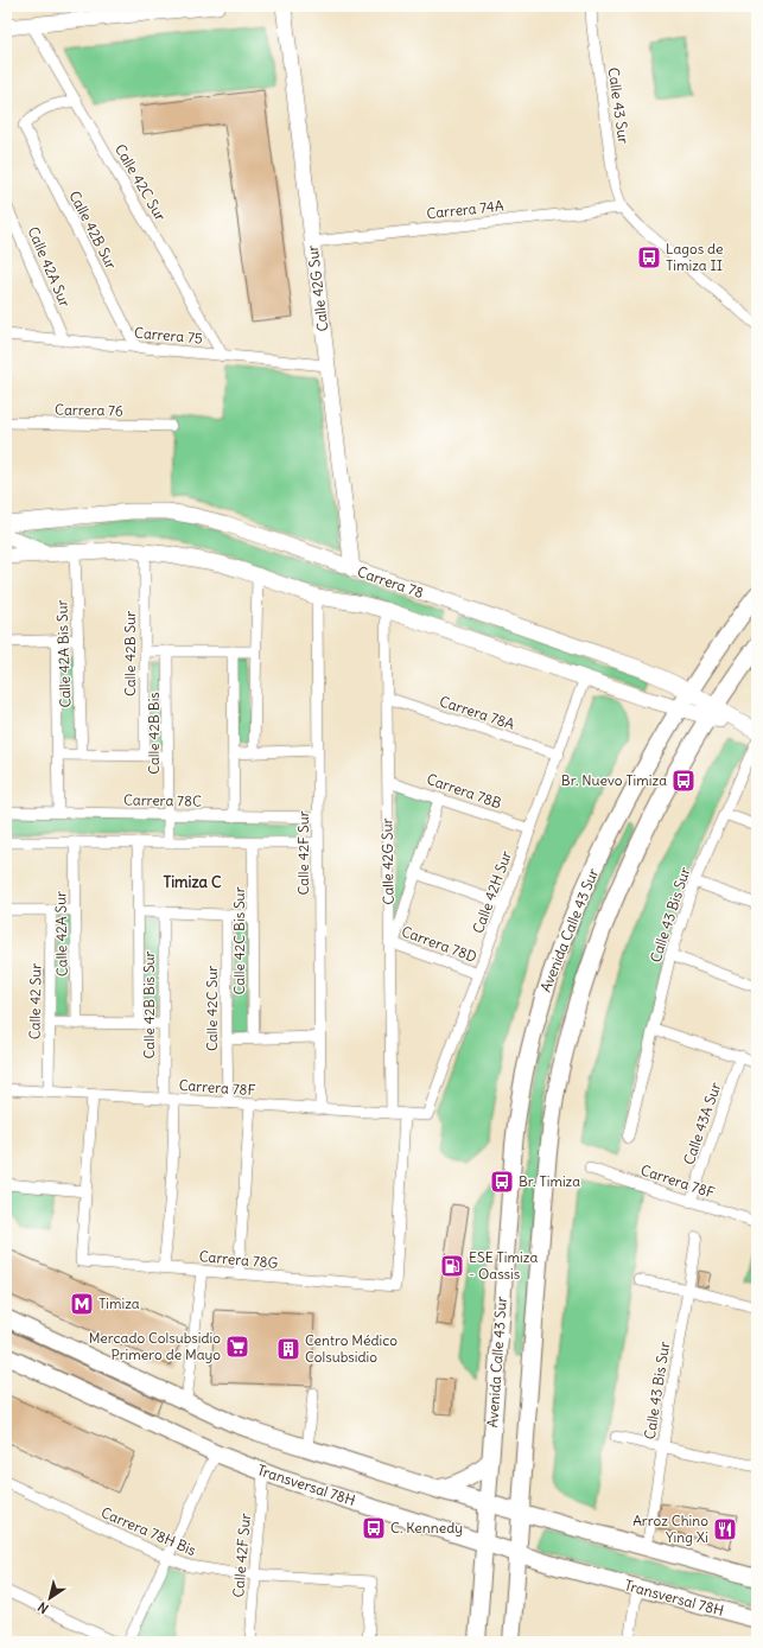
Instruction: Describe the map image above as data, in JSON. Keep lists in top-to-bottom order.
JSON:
{
  "streets": {
    "main road": ["Avenida Calle 43 Sur", "Transversal 78H"],
    "street": [
      "Calle 43 Sur",
      "Calle 42C Sur",
      "Carrera 74A",
      "Calle 42B Sur",
      "Calle 42A Sur",
      "Calle 42G Sur",
      "Carrera 75",
      "Carrera 76",
      "Carrera 78",
      "Calle 42A Bis Sur",
      "Carrera 78A",
      "Calle 42B Bis",
      "Carrera 78B",
      "Carrera 78C",
      "Calle 42F Sur",
      "Calle 42H Sur",
      "Calle 43 Bis Sur",
      "Calle 42C Bis Sur",
      "Carrera 78D",
      "Calle 42 Sur",
      "Calle 42B Bis Sur",
      "Carrera 78F",
      "Calle 43A Sur",
      "Carrera 78G",
      "Carrera 78H Bis"
    ]
  },
  "crossings": [
    ["Calle 43 Sur", "Carrera 74A"],
    ["Calle 42C Sur", "Calle 42B Sur"],
    ["Calle 42C Sur", "Carrera 75"],
    ["Calle 42C Sur", "Carrera 78F"],
    ["Carrera 74A", "Calle 42G Sur"],
    ["Calle 42B Sur", "Carrera 75"],
    ["Calle 42B Sur", "Carrera 78"],
    ["Calle 42A Sur", "Carrera 75"],
    ["Calle 42G Sur", "Carrera 75"],
    ["Calle 42G Sur", "Carrera 78"],
    ["Calle 42G Sur", "Carrera 78A"],
    ["Calle 42G Sur", "Carrera 78B"],
    ["Calle 42G Sur", "Carrera 78D"],
    ["Calle 42G Sur", "Carrera 78F"],
    ["Carrera 78", "Calle 42A Bis Sur"],
    ["Carrera 78", "Calle 42F Sur"],
    ["Carrera 78", "Calle 42H Sur"],
    ["Carrera 78", "Avenida Calle 43 Sur"],
    ["Carrera 78A", "Calle 42H Sur"],
    ["Calle 42B Bis", "Carrera 78C"],
    ["Carrera 78B", "Calle 42H Sur"],
    ["Carrera 78C", "Calle 42F Sur"],
    ["Calle 42F Sur", "Carrera 78F"],
    ["Calle 42F Sur", "Transversal 78H"],
    ["Calle 42F Sur", "Carrera 78H Bis"],
    ["Calle 42H Sur", "Carrera 78D"],
    ["Calle 42H Sur", "Carrera 78F"],
    ["Avenida Calle 43 Sur", "Transversal 78H"],
    ["Calle 42 Sur", "Carrera 78F"],
    ["Calle 42B Bis Sur", "Carrera 78F"],
    ["Calle 42B Bis Sur", "Carrera 78G"],
    ["Carrera 78F", "Calle 43A Sur"],
    ["Carrera 78F", "Carrera 78G"]
  ],
  "districts": ["Timiza C"],
  "places": {
    "bus stop": [
      "Lagos de Timiza II",
      "Br. Nuevo Timiza",
      "Br. Timiza",
      "C. Kennedy"
    ],
    "fuel station": ["ESE Timiza - Oassis"],
    "metro station": ["Timiza"],
    "supermarket": ["Mercado Colsubsidio Primero de Mayo"],
    "building": ["Centro Médico Colsubsidio"],
    "restaurant": ["Arroz Chino Ying Xi"]
  },
  "north": "bottom left"
}
